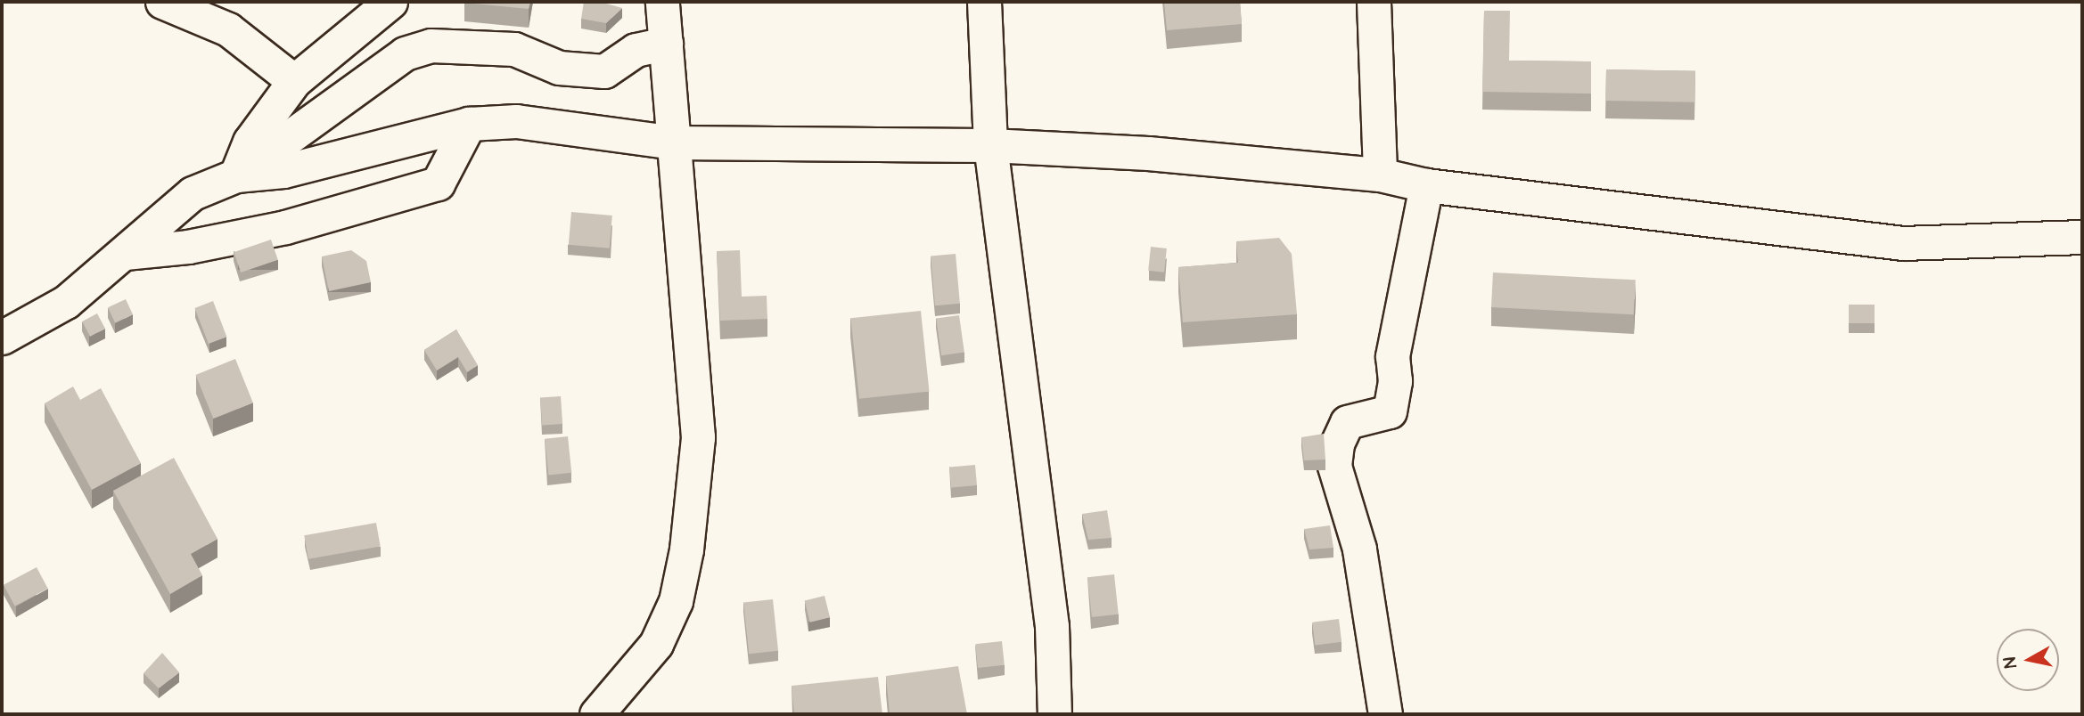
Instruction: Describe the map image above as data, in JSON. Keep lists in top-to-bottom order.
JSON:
{
  "north": "left"
}
